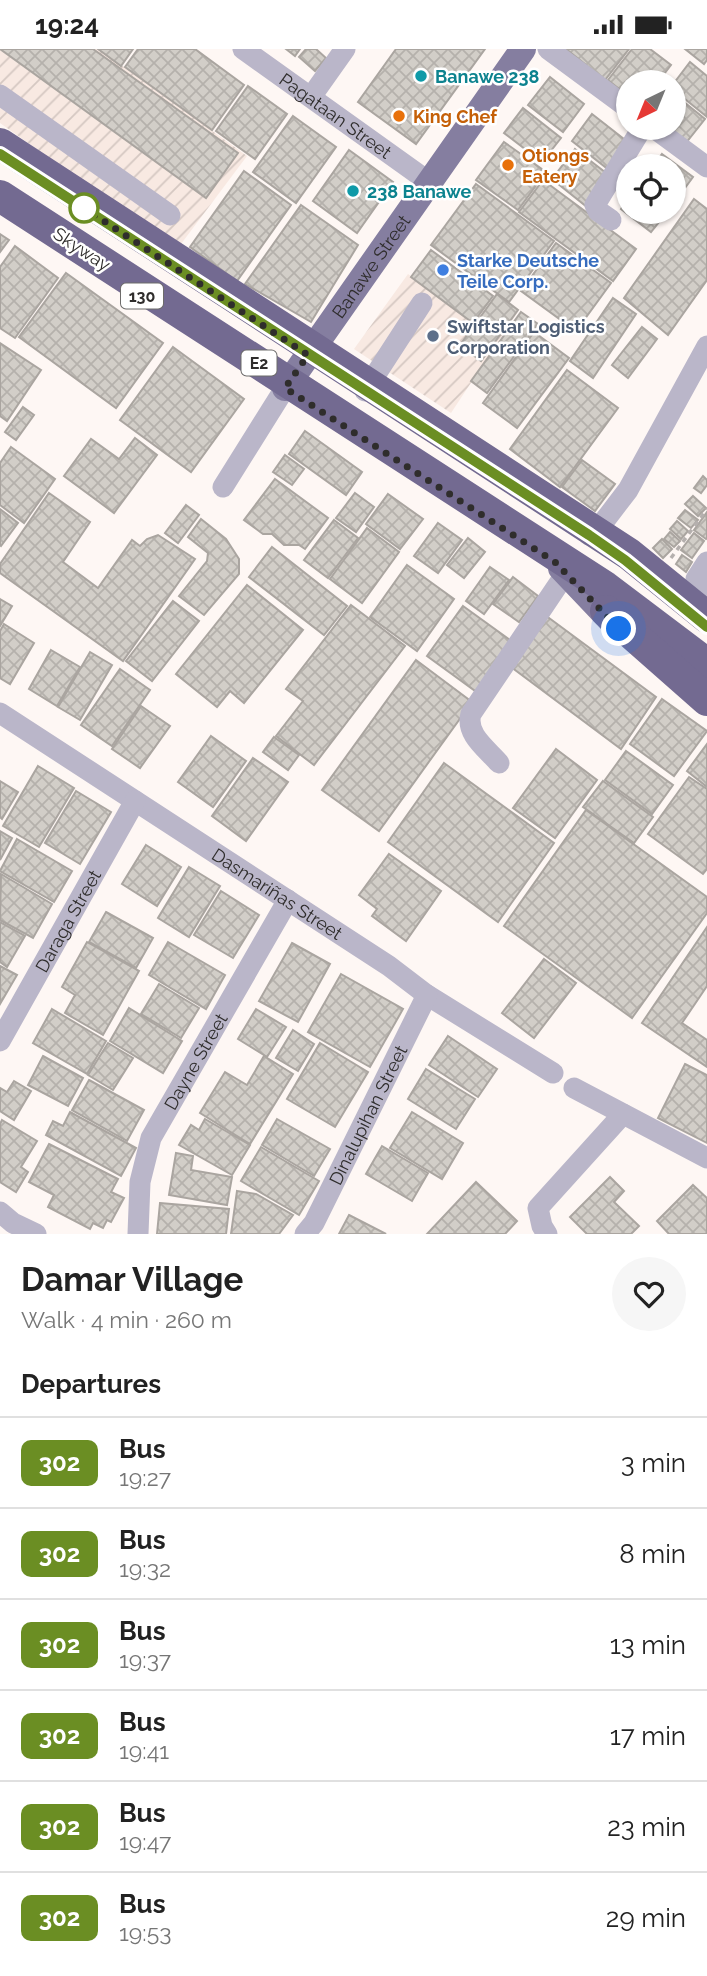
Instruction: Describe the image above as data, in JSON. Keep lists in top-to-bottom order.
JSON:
{
  "streets": {
    "highway": ["Skyway", "E2"],
    "main road": ["Banawe Street", "130"],
    "street": [
      "Pagataan Street",
      "Dasmariñas Street",
      "Daraga Street",
      "Dayne Street",
      "Dinalupihan Street"
    ]
  },
  "crossings": [
    ["Pagataan Street", "Banawe Street"],
    ["Banawe Street", "130"],
    ["Dasmariñas Street", "Daraga Street"],
    ["Dasmariñas Street", "Dayne Street"],
    ["Dasmariñas Street", "Dinalupihan Street"]
  ],
  "places": [
    "Banawe 238",
    "King Chef",
    "Otiongs Eatery",
    "238 Banawe",
    "Starke Deutsche Teile Corp.",
    "Swiftstar Logistics Corporation"
  ],
  "lines": ["bus line 302"],
  "north": "bottom left",
  "page": {
    "status": "19:24",
    "heading": [
      ["Damar Village", "Walk · 4 min · 260 m"],
      "Departures"
    ],
    "list": [
      {
        "mark": "302",
        "name": "Bus",
        "note": "19:27",
        "value": "3 min"
      },
      {
        "mark": "302",
        "name": "Bus",
        "note": "19:32",
        "value": "8 min"
      },
      {
        "mark": "302",
        "name": "Bus",
        "note": "19:37",
        "value": "13 min"
      },
      {
        "mark": "302",
        "name": "Bus",
        "note": "19:41",
        "value": "17 min"
      },
      {
        "mark": "302",
        "name": "Bus",
        "note": "19:47",
        "value": "23 min"
      },
      {
        "mark": "302",
        "name": "Bus",
        "note": "19:53",
        "value": "29 min"
      }
    ]
  }
}
